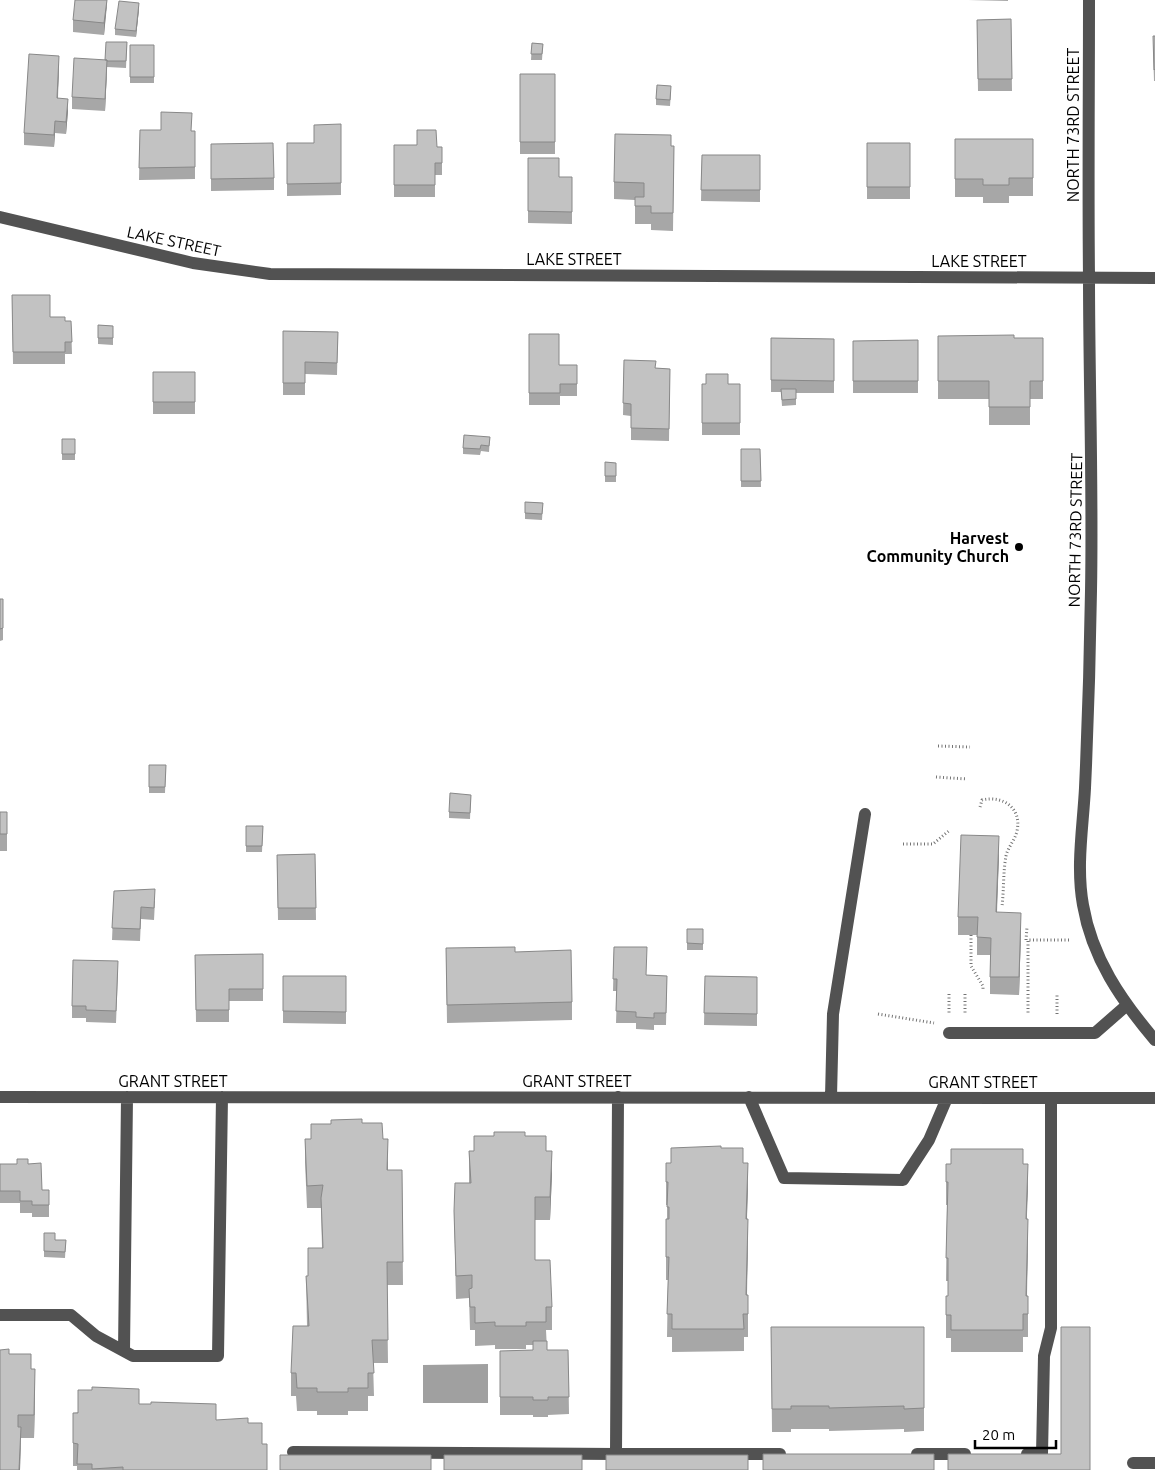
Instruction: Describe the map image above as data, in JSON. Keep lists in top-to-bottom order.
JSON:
{
  "streets": {
    "street": ["NORTH 73RD STREET", "LAKE STREET", "GRANT STREET"]
  },
  "crossings": [
    ["NORTH 73RD STREET", "LAKE STREET"]
  ],
  "places": ["Harvest Community Church"],
  "scale_bar": "20 m"
}
